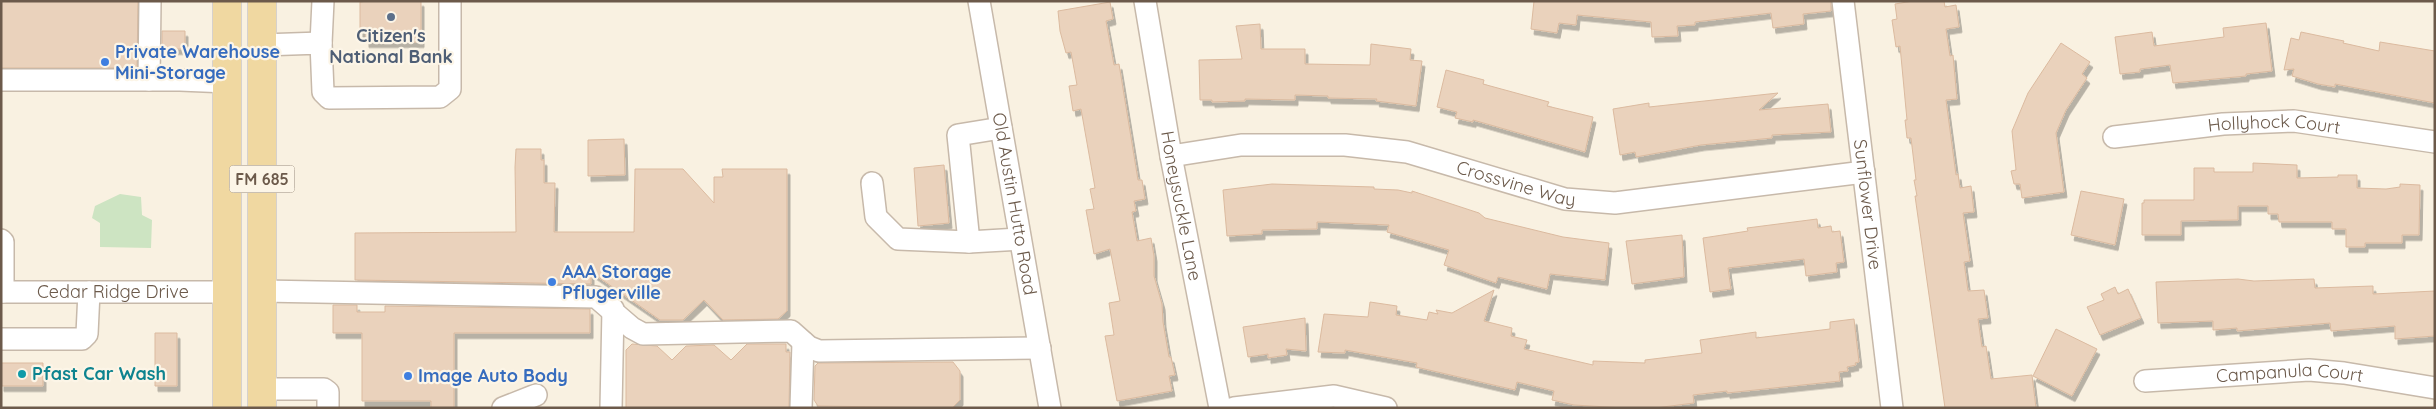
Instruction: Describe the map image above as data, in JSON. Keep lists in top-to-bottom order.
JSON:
{
  "streets": {
    "main road": ["FM 685"],
    "street": [
      "Hollyhock Court",
      "Crossvine Way",
      "Sunflower Drive",
      "Old Austin Hutto Road",
      "Honeysuckle Lane",
      "Cedar Ridge Drive",
      "Campanula Court"
    ]
  },
  "crossings": [
    ["FM 685", "Cedar Ridge Drive"],
    ["Crossvine Way", "Sunflower Drive"],
    ["Crossvine Way", "Honeysuckle Lane"]
  ],
  "places": [
    "Citizen's National Bank",
    "Private Warehouse Mini-Storage",
    "AAA Storage Pflugerville",
    "Pfast Car Wash",
    "Image Auto Body"
  ]
}
